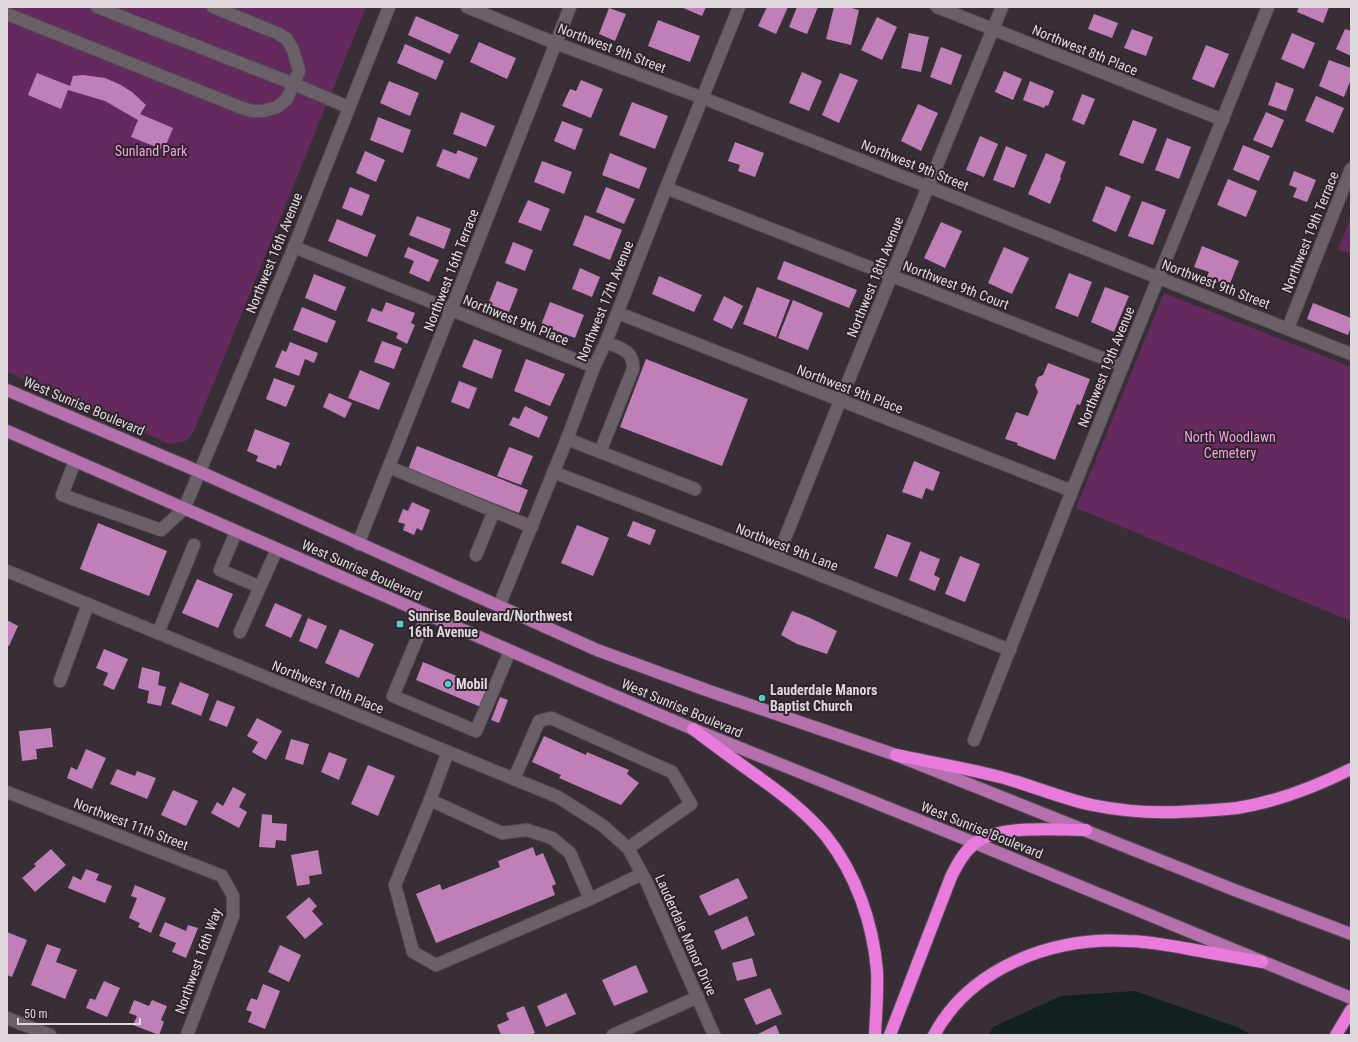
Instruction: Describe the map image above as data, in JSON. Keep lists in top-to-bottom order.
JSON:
{
  "streets": {
    "main road": ["West Sunrise Boulevard"],
    "street": [
      "Northwest 9th Street",
      "Northwest 8th Place",
      "Northwest 19th Terrace",
      "Northwest 16th Avenue",
      "Northwest 16th Terrace",
      "Northwest 18th Avenue",
      "Northwest 9th Court",
      "Northwest 17th Avenue",
      "Northwest 9th Place",
      "Northwest 19th Avenue",
      "Northwest 9th Lane",
      "Northwest 10th Place",
      "Northwest 11th Street",
      "Lauderdale Manor Drive",
      "Northwest 16th Way"
    ]
  },
  "crossings": [
    ["Northwest 9th Street", "Northwest 19th Terrace"],
    ["Northwest 9th Street", "Northwest 16th Terrace"],
    ["Northwest 9th Street", "Northwest 18th Avenue"],
    ["Northwest 9th Street", "Northwest 17th Avenue"],
    ["Northwest 9th Street", "Northwest 19th Avenue"],
    ["Northwest 8th Place", "Northwest 18th Avenue"],
    ["Northwest 8th Place", "Northwest 19th Avenue"],
    ["Northwest 16th Avenue", "Northwest 9th Place"],
    ["Northwest 16th Avenue", "West Sunrise Boulevard"],
    ["Northwest 16th Terrace", "Northwest 9th Place"],
    ["Northwest 16th Terrace", "West Sunrise Boulevard"],
    ["Northwest 18th Avenue", "Northwest 9th Court"],
    ["Northwest 18th Avenue", "Northwest 9th Place"],
    ["Northwest 18th Avenue", "Northwest 9th Lane"],
    ["Northwest 9th Court", "Northwest 17th Avenue"],
    ["Northwest 9th Court", "Northwest 19th Avenue"],
    ["Northwest 17th Avenue", "Northwest 9th Place"],
    ["Northwest 17th Avenue", "West Sunrise Boulevard"],
    ["Northwest 17th Avenue", "Northwest 9th Lane"],
    ["Northwest 9th Place", "Northwest 19th Avenue"],
    ["Northwest 19th Avenue", "Northwest 9th Lane"],
    ["Northwest 10th Place", "Lauderdale Manor Drive"],
    ["Northwest 11th Street", "Northwest 16th Way"]
  ],
  "parks": ["Sunland Park", "North Woodlawn Cemetery"],
  "places": {
    "transit": ["Sunrise Boulevard/Northwest 16th Avenue"],
    "other": ["Mobil", "Lauderdale Manors Baptist Church"]
  },
  "scale_bar": "50 m"
}
